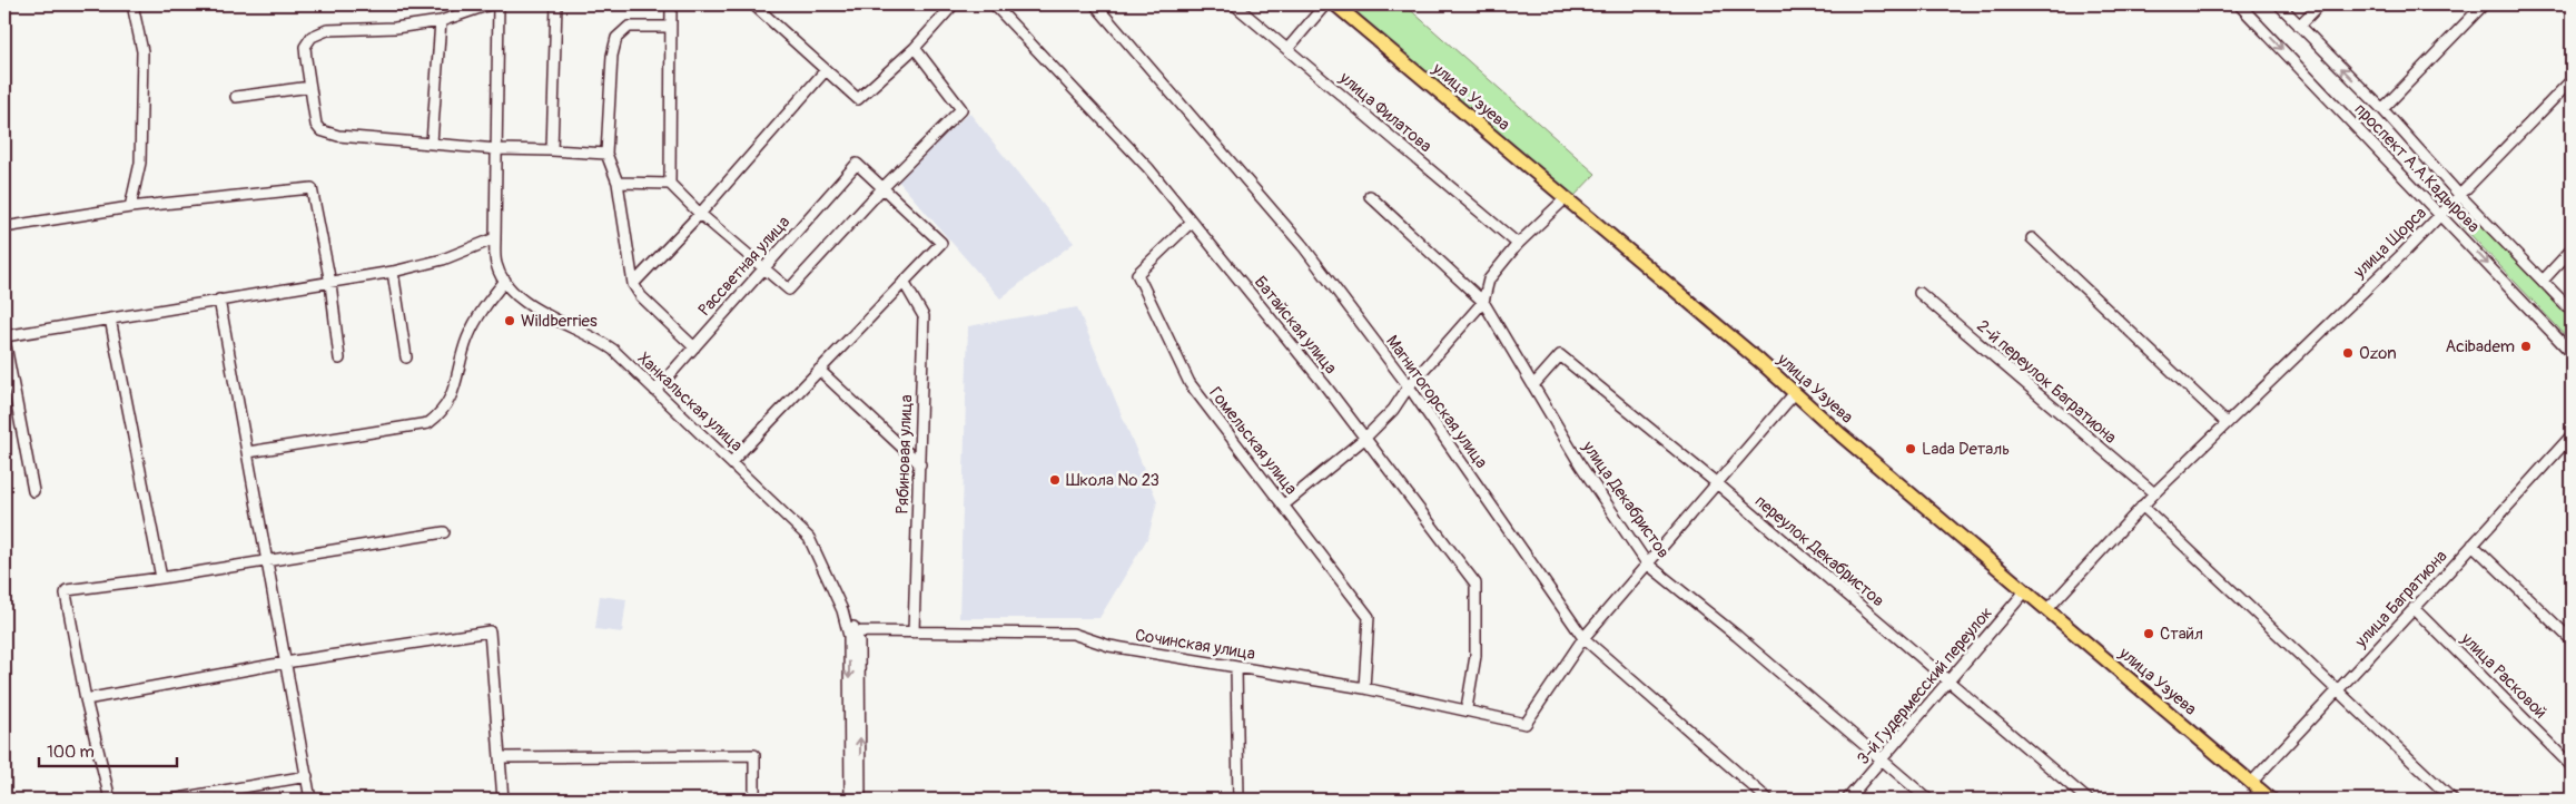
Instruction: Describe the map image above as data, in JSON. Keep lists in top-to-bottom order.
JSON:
{
  "streets": {
    "main road": ["улица Узуева"],
    "street": [
      "улица Филатова",
      "проспект А.А.Кадырова",
      "улица Щорса",
      "Рассветная улица",
      "Батайская улица",
      "2-й переулок Багратиона",
      "Ханкальская улица",
      "Магнитогорская улица",
      "Гомельская улица",
      "Рябиновая улица",
      "улица Декабристов",
      "переулок Декабристов",
      "улица Багратиона",
      "Сочинская улица",
      "улица Расковой",
      "3-й Гудермесский переулок"
    ]
  },
  "crossings": [
    ["улица Узуева", "улица Щорса"],
    ["улица Узуева", "улица Багратиона"],
    ["улица Узуева", "3-й Гудермесский переулок"],
    ["проспект А.А.Кадырова", "улица Щорса"],
    ["улица Щорса", "2-й переулок Багратиона"],
    ["Рассветная улица", "Ханкальская улица"],
    ["Батайская улица", "Гомельская улица"],
    ["Батайская улица", "Сочинская улица"],
    ["Ханкальская улица", "Сочинская улица"],
    ["Магнитогорская улица", "Сочинская улица"],
    ["Гомельская улица", "Сочинская улица"],
    ["Рябиновая улица", "Сочинская улица"],
    ["улица Декабристов", "переулок Декабристов"],
    ["улица Декабристов", "3-й Гудермесский переулок"],
    ["переулок Декабристов", "3-й Гудермесский переулок"],
    ["улица Багратиона", "улица Расковой"]
  ],
  "places": [
    "Wildberries",
    "Acibadem",
    "Ozon",
    "Lada Dеталь",
    "Школа № 23",
    "Стайл"
  ],
  "scale_bar": "100 m"
}
